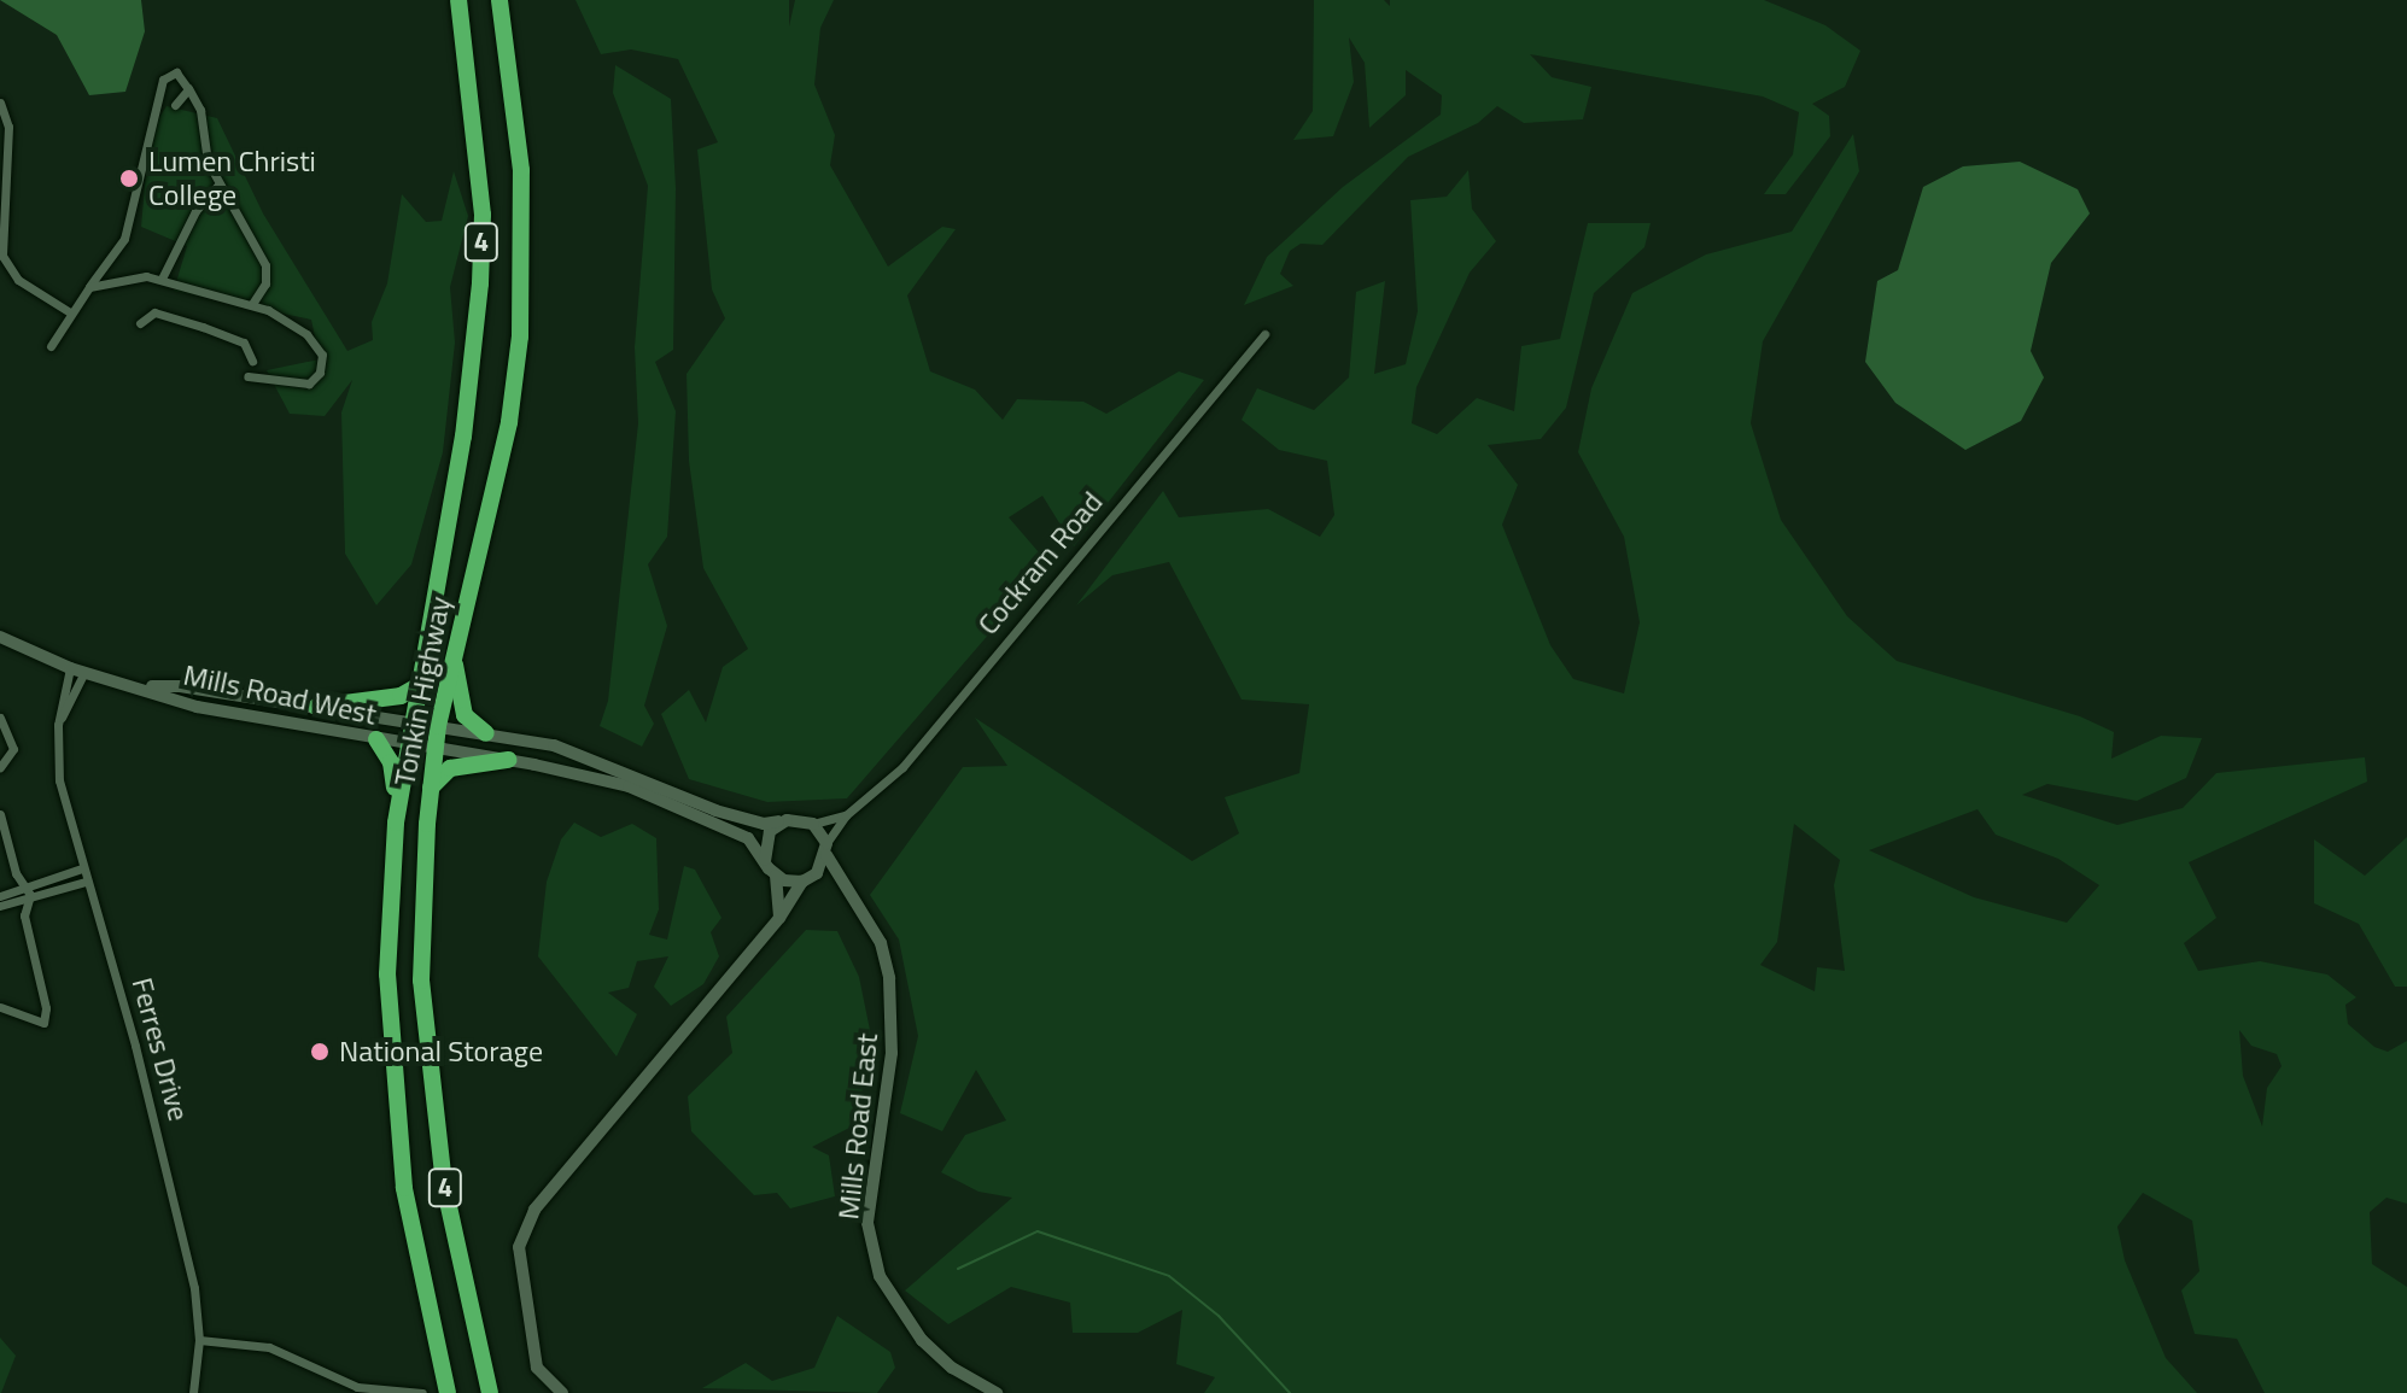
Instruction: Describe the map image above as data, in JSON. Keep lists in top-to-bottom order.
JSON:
{
  "streets": {
    "highway": ["4", "Tonkin Highway"],
    "main road": ["Mills Road West", "Mills Road East"],
    "street": ["Cockram Road", "Ferres Drive"]
  },
  "crossings": [
    ["Cockram Road", "Mills Road East"],
    ["Tonkin Highway", "Mills Road West"],
    ["Mills Road West", "Ferres Drive"]
  ],
  "places": ["Lumen Christi College", "National Storage"]
}
